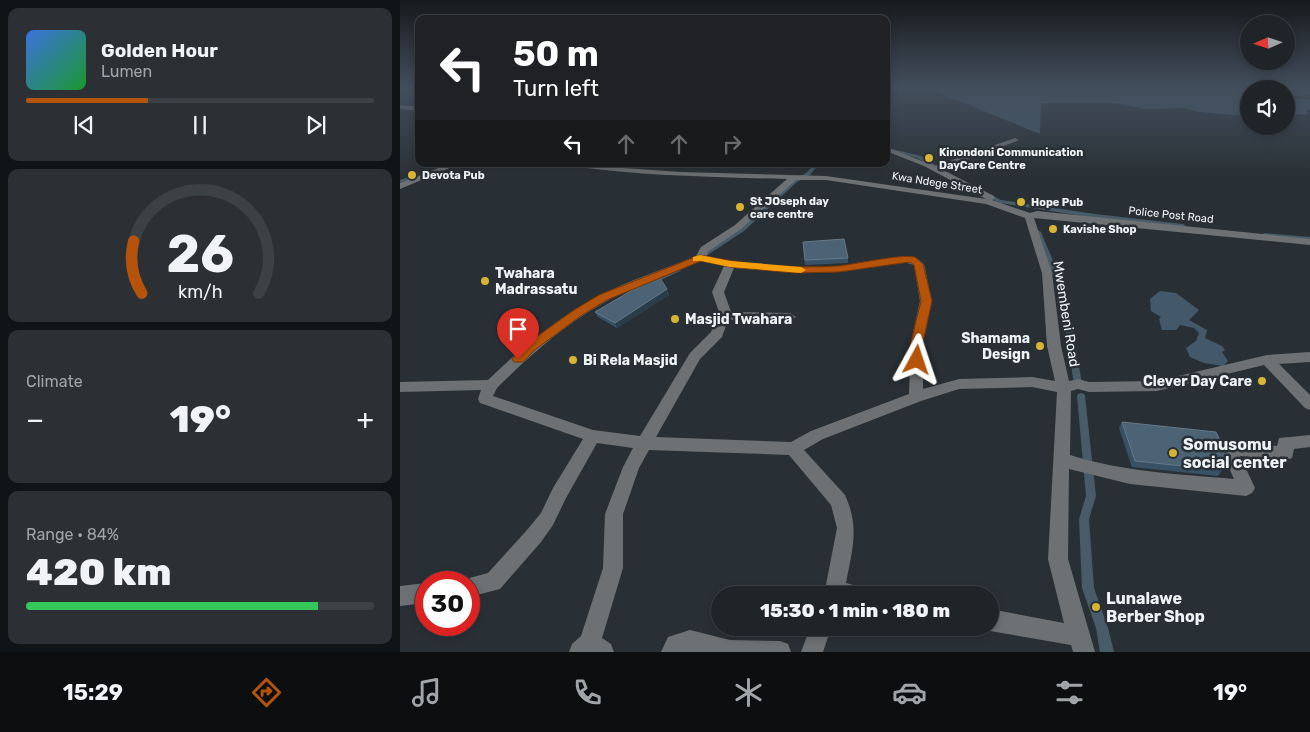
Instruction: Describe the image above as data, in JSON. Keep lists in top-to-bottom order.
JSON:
{
  "streets": {
    "street": ["Kwa Ndege Street", "Police Post Road", "Mwembeni Road"]
  },
  "crossings": [
    ["Kwa Ndege Street", "Police Post Road"],
    ["Kwa Ndege Street", "Mwembeni Road"],
    ["Police Post Road", "Mwembeni Road"]
  ],
  "places": [
    "Kinondoni Communication DayCare Centre",
    "Devota Pub",
    "Hope Pub",
    "St JOseph day care centre",
    "Kavishe Shop",
    "Twahara Madrassatu",
    "Masjid Twahara",
    "Shamama Design",
    "Bi Rela Masjid",
    "Clever Day Care",
    "Somusomu social center",
    "Lunalawe Berber Shop"
  ],
  "north": "left",
  "page": {
    "turn": ["50 m", "Turn left"],
    "song": ["Golden Hour", "Lumen"],
    "tile": [
      "Climate",
      ["Range · 84%", "420 km"]
    ],
    "heat": ["−", "19°", "+"],
    "limit": "30",
    "trip": "15:30 · 1 min · 180 m",
    "tabs": ["15:29", "19°"],
    "gauge": ["26", "km/h"]
  }
}
